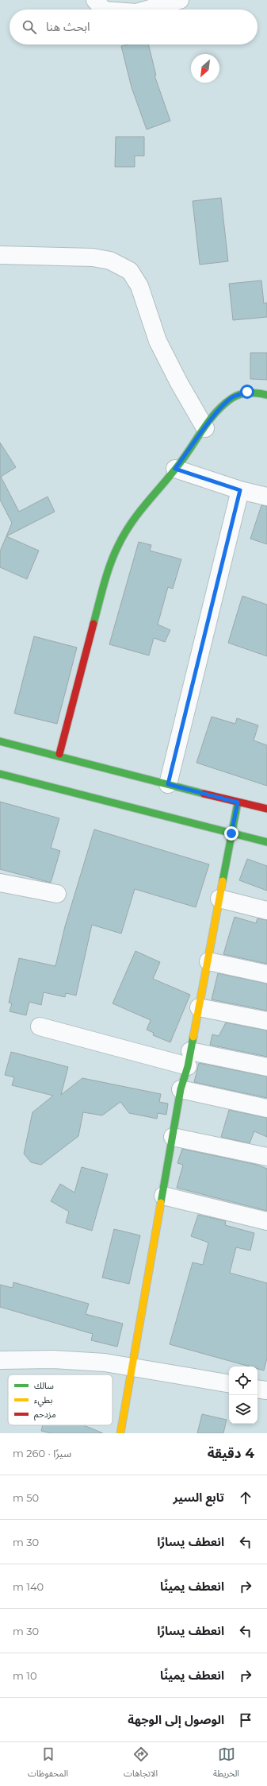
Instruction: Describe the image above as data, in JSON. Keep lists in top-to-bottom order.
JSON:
{
  "legend": ["سالك", "بطيء", "مزدحم"],
  "north": "bottom left",
  "page": {
    "search": "ابحث هنا",
    "heading": ["4 دقيقة", "سيرًا · 260 m"],
    "list": [
      ["تابع السير", "50 m"],
      ["انعطف يسارًا", "30 m"],
      ["انعطف يمينًا", "140 m"],
      ["انعطف يسارًا", "30 m"],
      ["انعطف يمينًا", "10 m"],
      "الوصول إلى الوجهة"
    ],
    "nav": ["الخريطة", "الاتجاهات", "المحفوظات"]
  }
}
